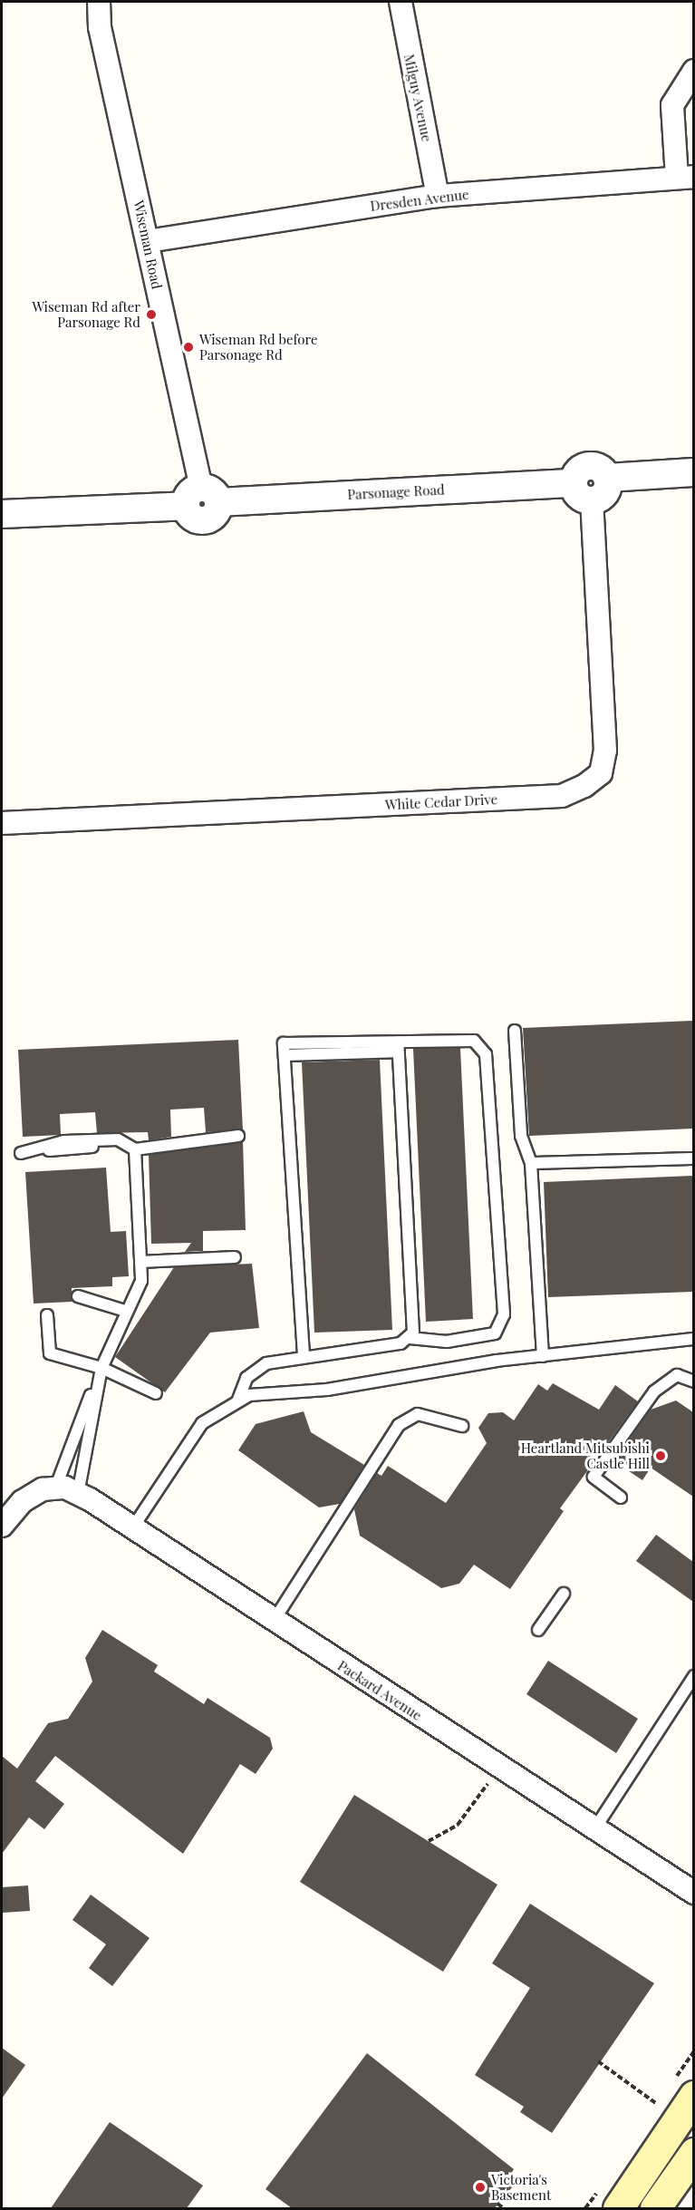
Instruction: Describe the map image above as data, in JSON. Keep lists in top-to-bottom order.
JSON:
{
  "streets": {
    "street": [
      "Milguy Avenue",
      "Dresden Avenue",
      "Wiseman Road",
      "Parsonage Road",
      "White Cedar Drive",
      "Packard Avenue"
    ]
  },
  "crossings": [
    ["Milguy Avenue", "Dresden Avenue"],
    ["Dresden Avenue", "Wiseman Road"],
    ["Wiseman Road", "Parsonage Road"],
    ["Parsonage Road", "White Cedar Drive"]
  ],
  "places": [
    "Wiseman Rd after Parsonage Rd",
    "Wiseman Rd before Parsonage Rd",
    "Heartland Mitsubishi Castle Hill",
    "Victoria's Basement"
  ]
}
